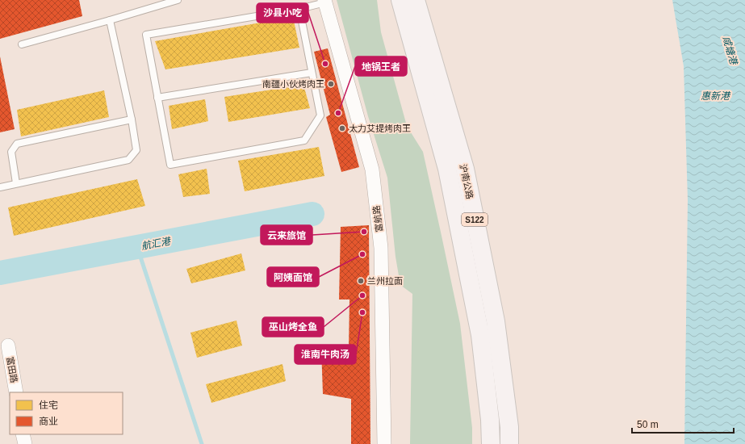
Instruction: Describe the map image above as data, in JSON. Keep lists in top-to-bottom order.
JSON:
{
  "streets": {
    "main road": ["沪南公路", "S122"],
    "street": ["富航路", "富田路"]
  },
  "water": ["咸塘港", "惠新港", "航汇港"],
  "places": [
    "沙县小吃",
    "南疆小伙烤肉王",
    "地锅王者",
    "太力艾提烤肉王",
    "云来旅馆",
    "阿姨面馆",
    "兰州拉面",
    "巫山烤全鱼",
    "淮南牛肉汤"
  ],
  "legend": ["住宅", "商业"],
  "scale_bar": "50 m"
}
